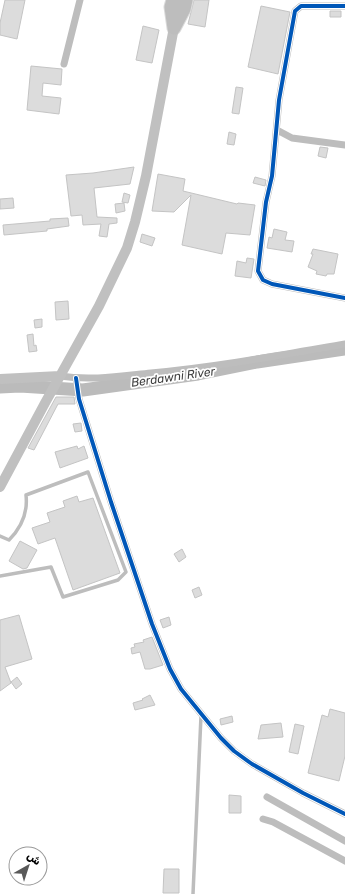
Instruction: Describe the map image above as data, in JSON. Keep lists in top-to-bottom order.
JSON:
{
  "water": ["Berdawni River"],
  "north": "top right"
}
